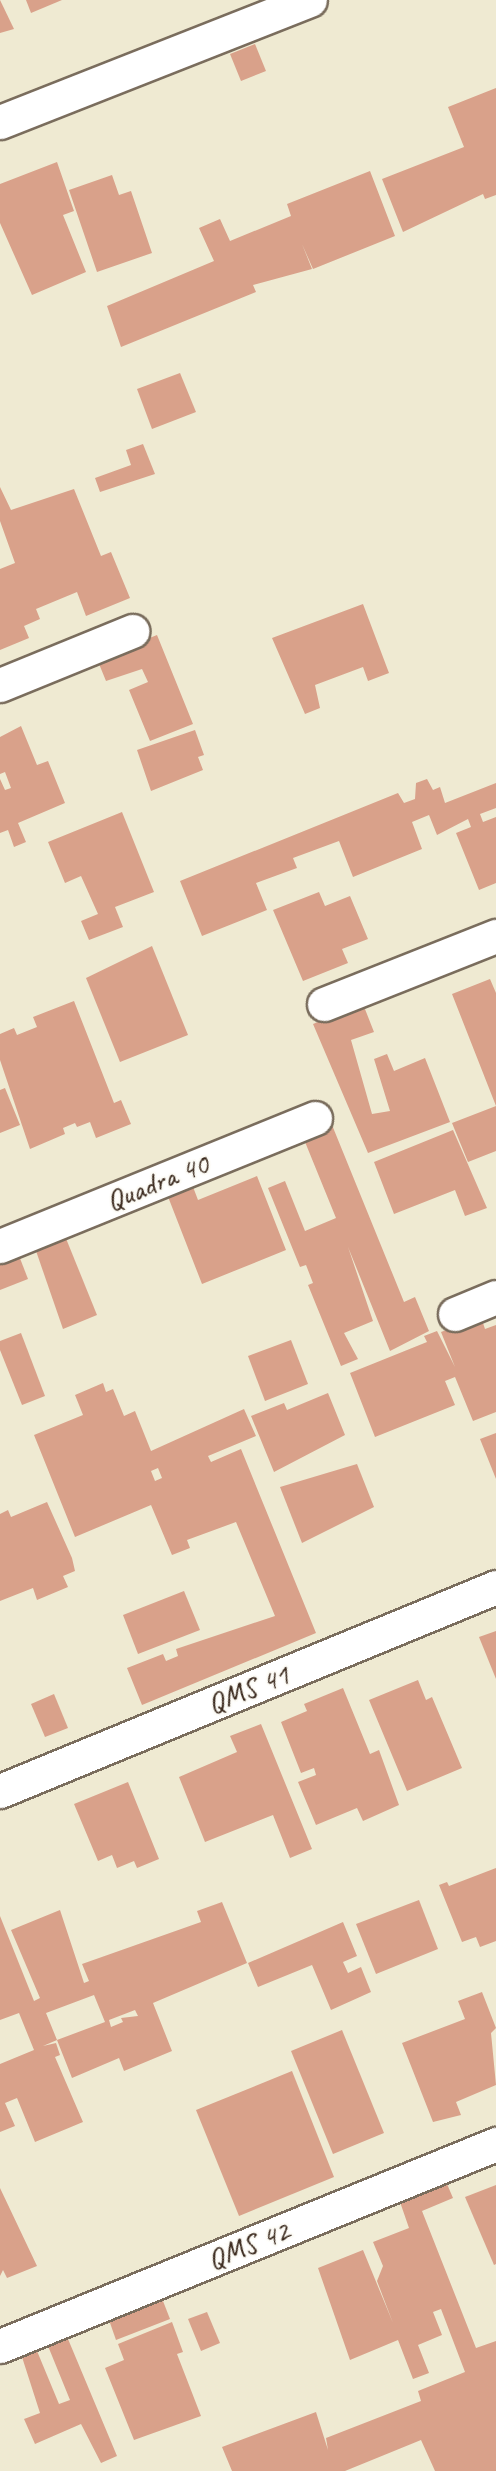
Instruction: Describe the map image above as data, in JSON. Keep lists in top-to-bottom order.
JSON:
{
  "streets": {
    "street": ["Quadra 40", "QMS 41", "QMS 42"]
  }
}
